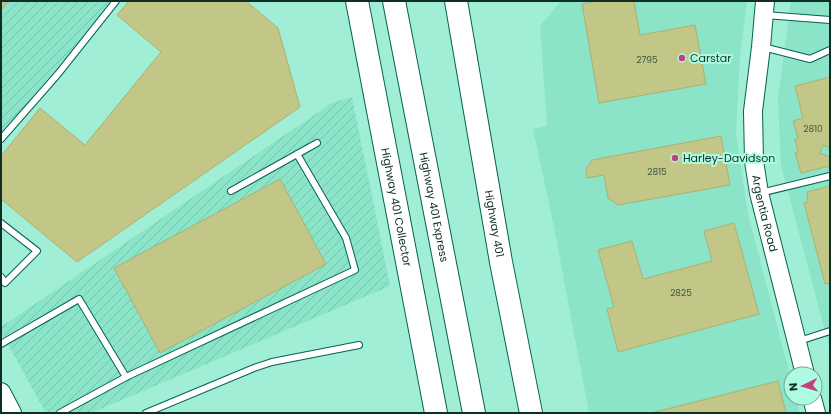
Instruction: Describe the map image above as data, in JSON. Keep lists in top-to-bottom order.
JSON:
{
  "streets": {
    "highway": ["Highway 401 Collector", "Highway 401 Express", "Highway 401"],
    "street": ["Argentia Road"]
  },
  "places": ["Carstar", "Harley-Davidson"],
  "house_numbers": [
    "2795",
    "2810",
    "2815",
    "2825"
  ],
  "north": "left"
}
